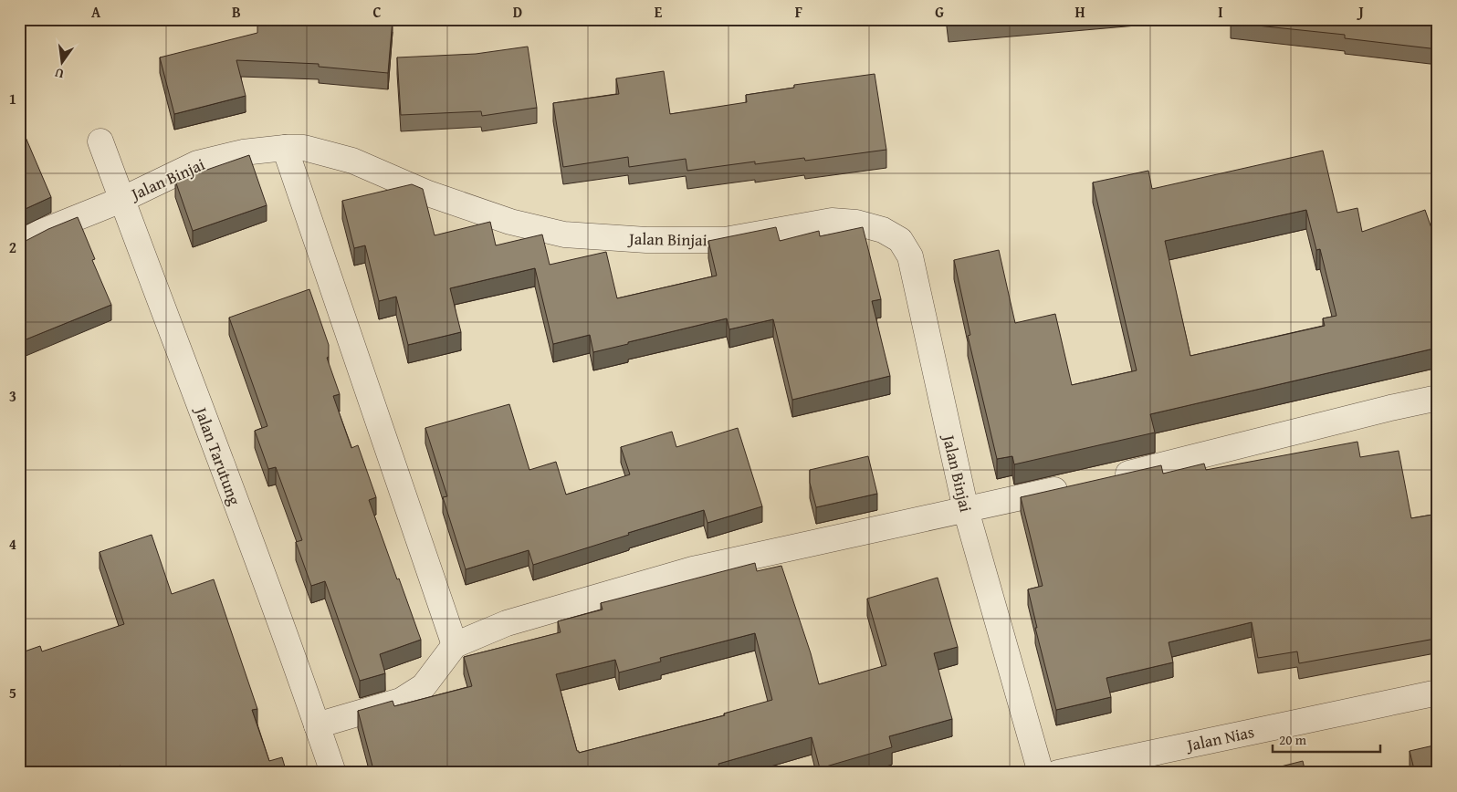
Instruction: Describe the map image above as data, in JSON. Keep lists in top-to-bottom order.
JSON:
{
  "streets": {
    "street": ["Jalan Binjai", "Jalan Tarutung", "Jalan Nias"]
  },
  "crossings": [
    ["Jalan Binjai", "Jalan Tarutung"]
  ],
  "scale_bar": "20 m",
  "north": "bottom",
  "grid": {
    "columns": [
      "A",
      "B",
      "C",
      "D",
      "E",
      "F",
      "G",
      "H",
      "I",
      "J"
    ],
    "rows": [
      "1",
      "2",
      "3",
      "4",
      "5"
    ]
  }
}
